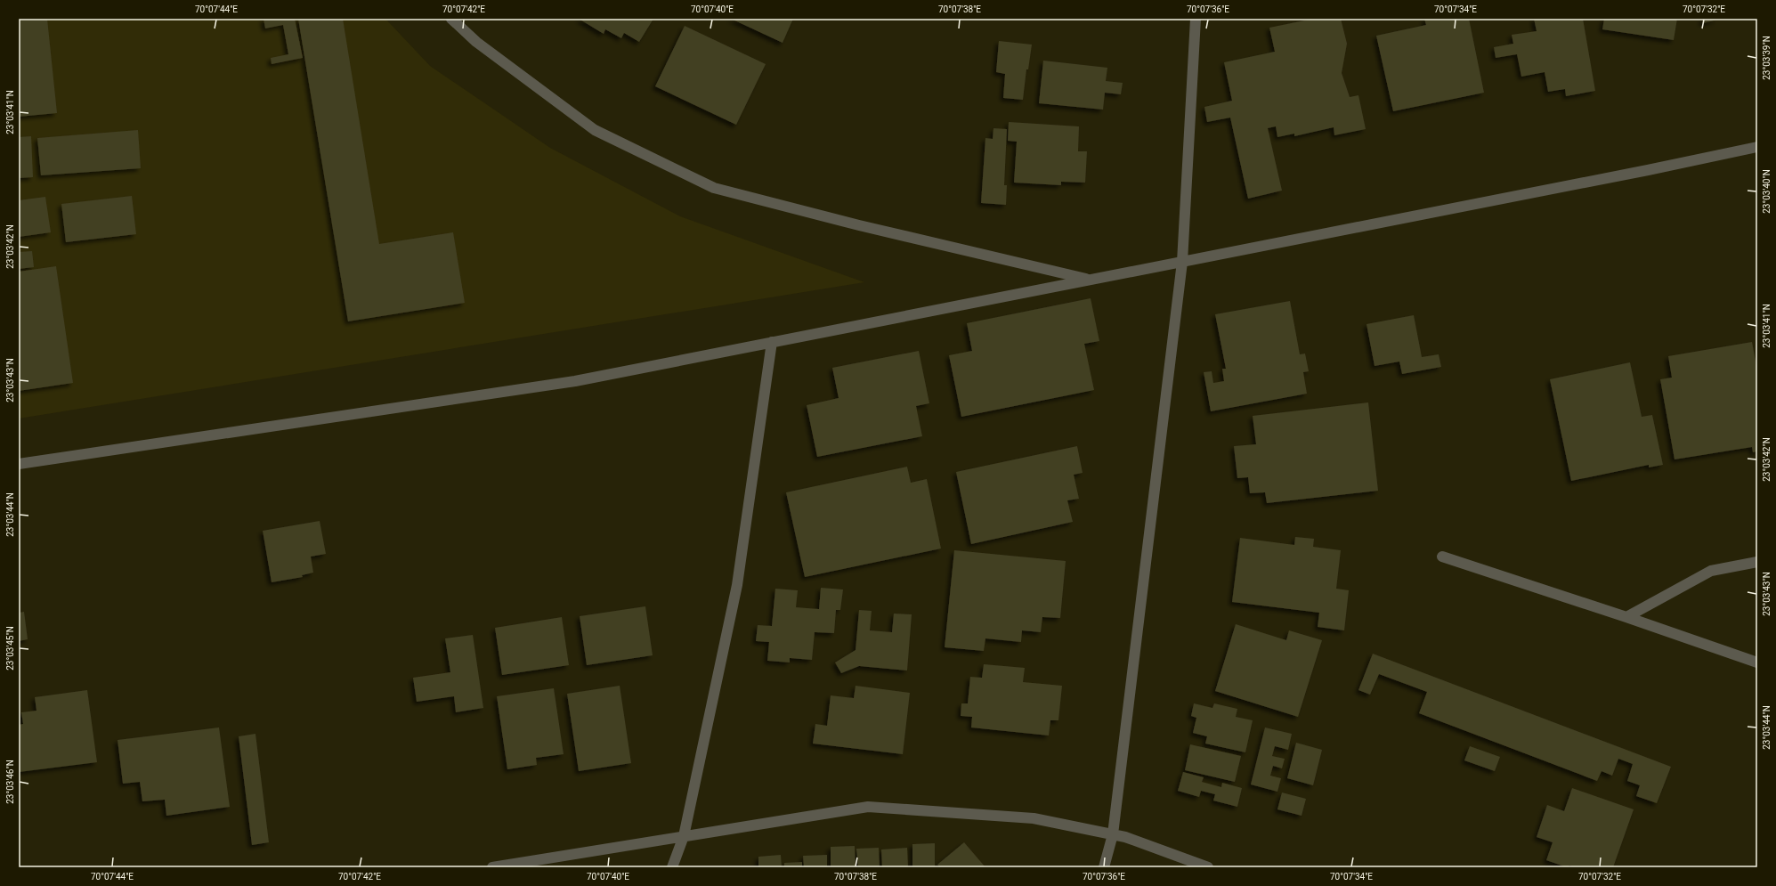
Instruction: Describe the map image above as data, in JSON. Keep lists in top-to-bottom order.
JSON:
{
  "coordinates": [
    "70°07'44\"E",
    "70°07'42\"E",
    "70°07'40\"E",
    "70°07'38\"E",
    "70°07'36\"E",
    "70°07'34\"E",
    "70°07'32\"E",
    "23°03'39\"N",
    "23°03'41\"N",
    "23°03'40\"N",
    "23°03'42\"N",
    "23°03'43\"N",
    "23°03'44\"N",
    "23°03'45\"N",
    "23°03'46\"N"
  ]
}
